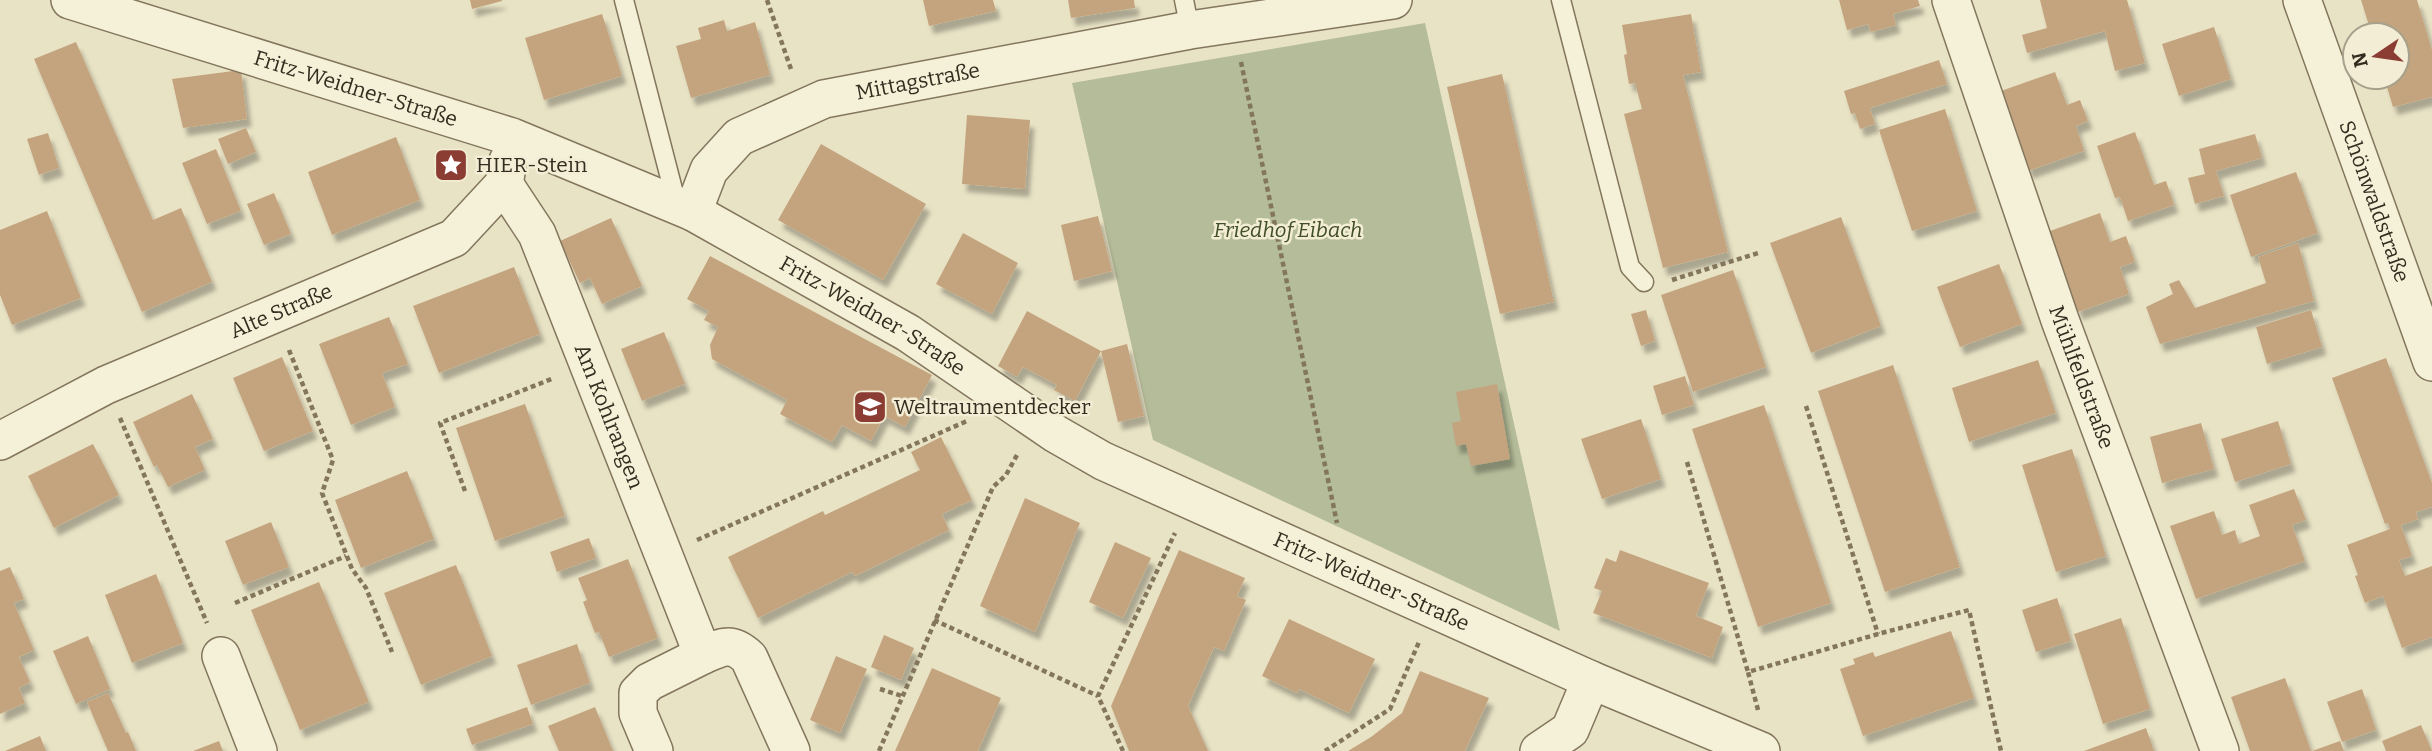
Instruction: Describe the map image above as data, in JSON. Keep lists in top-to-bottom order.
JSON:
{
  "streets": {
    "street": [
      "Mittagstraße",
      "Fritz-Weidner-Straße",
      "Schönwaldstraße",
      "Alte Straße",
      "Mühlfeldstraße",
      "Am Kohlrangen"
    ]
  },
  "crossings": [
    ["Mittagstraße", "Fritz-Weidner-Straße"],
    ["Alte Straße", "Am Kohlrangen"]
  ],
  "parks": ["Friedhof Eibach"],
  "places": {
    "place": ["HIER-Stein"],
    "school or university": ["Weltraumentdecker"]
  },
  "north": "left"
}
